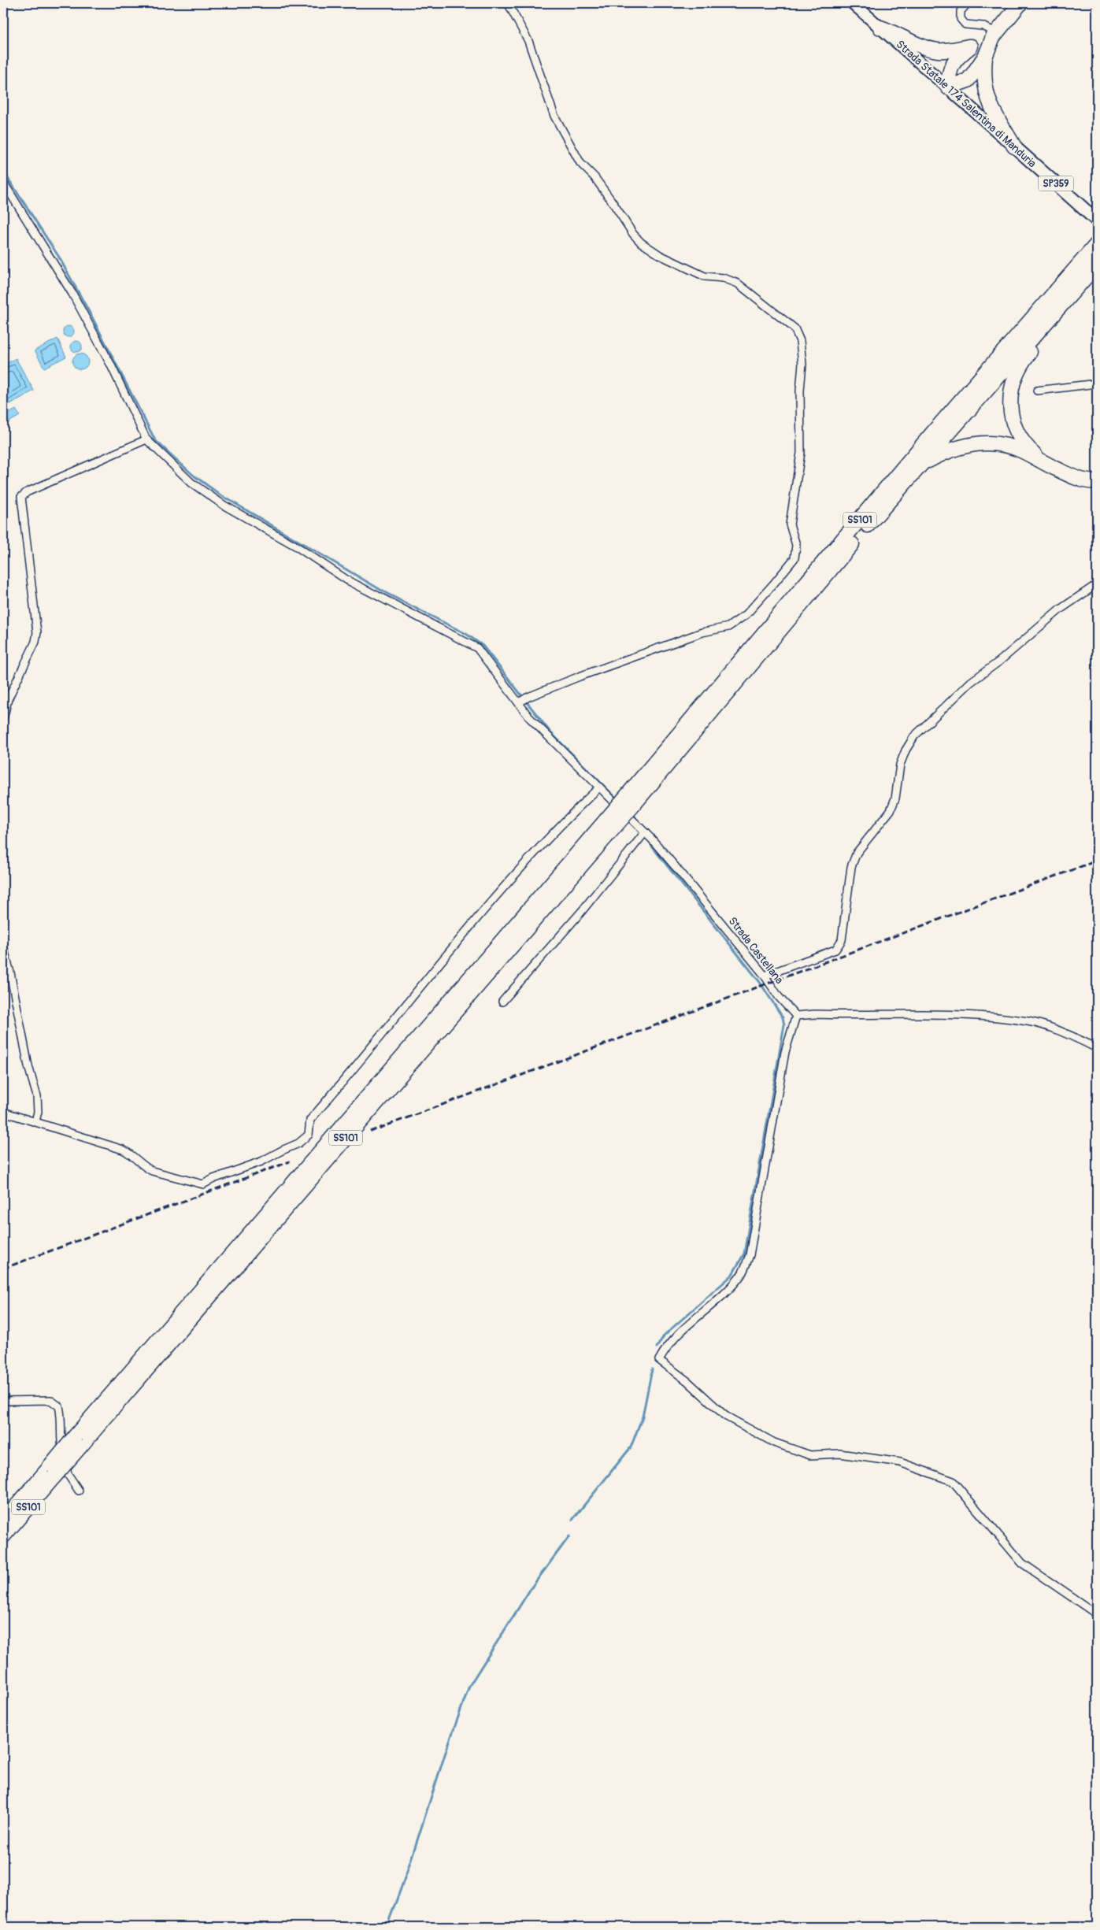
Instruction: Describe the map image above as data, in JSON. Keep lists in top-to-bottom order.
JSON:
{
  "streets": {
    "highway": ["SS101"],
    "main road": ["Strada Statale 174 Salentina di Manduria", "SP359"],
    "street": ["Strada Castellana"]
  }
}
